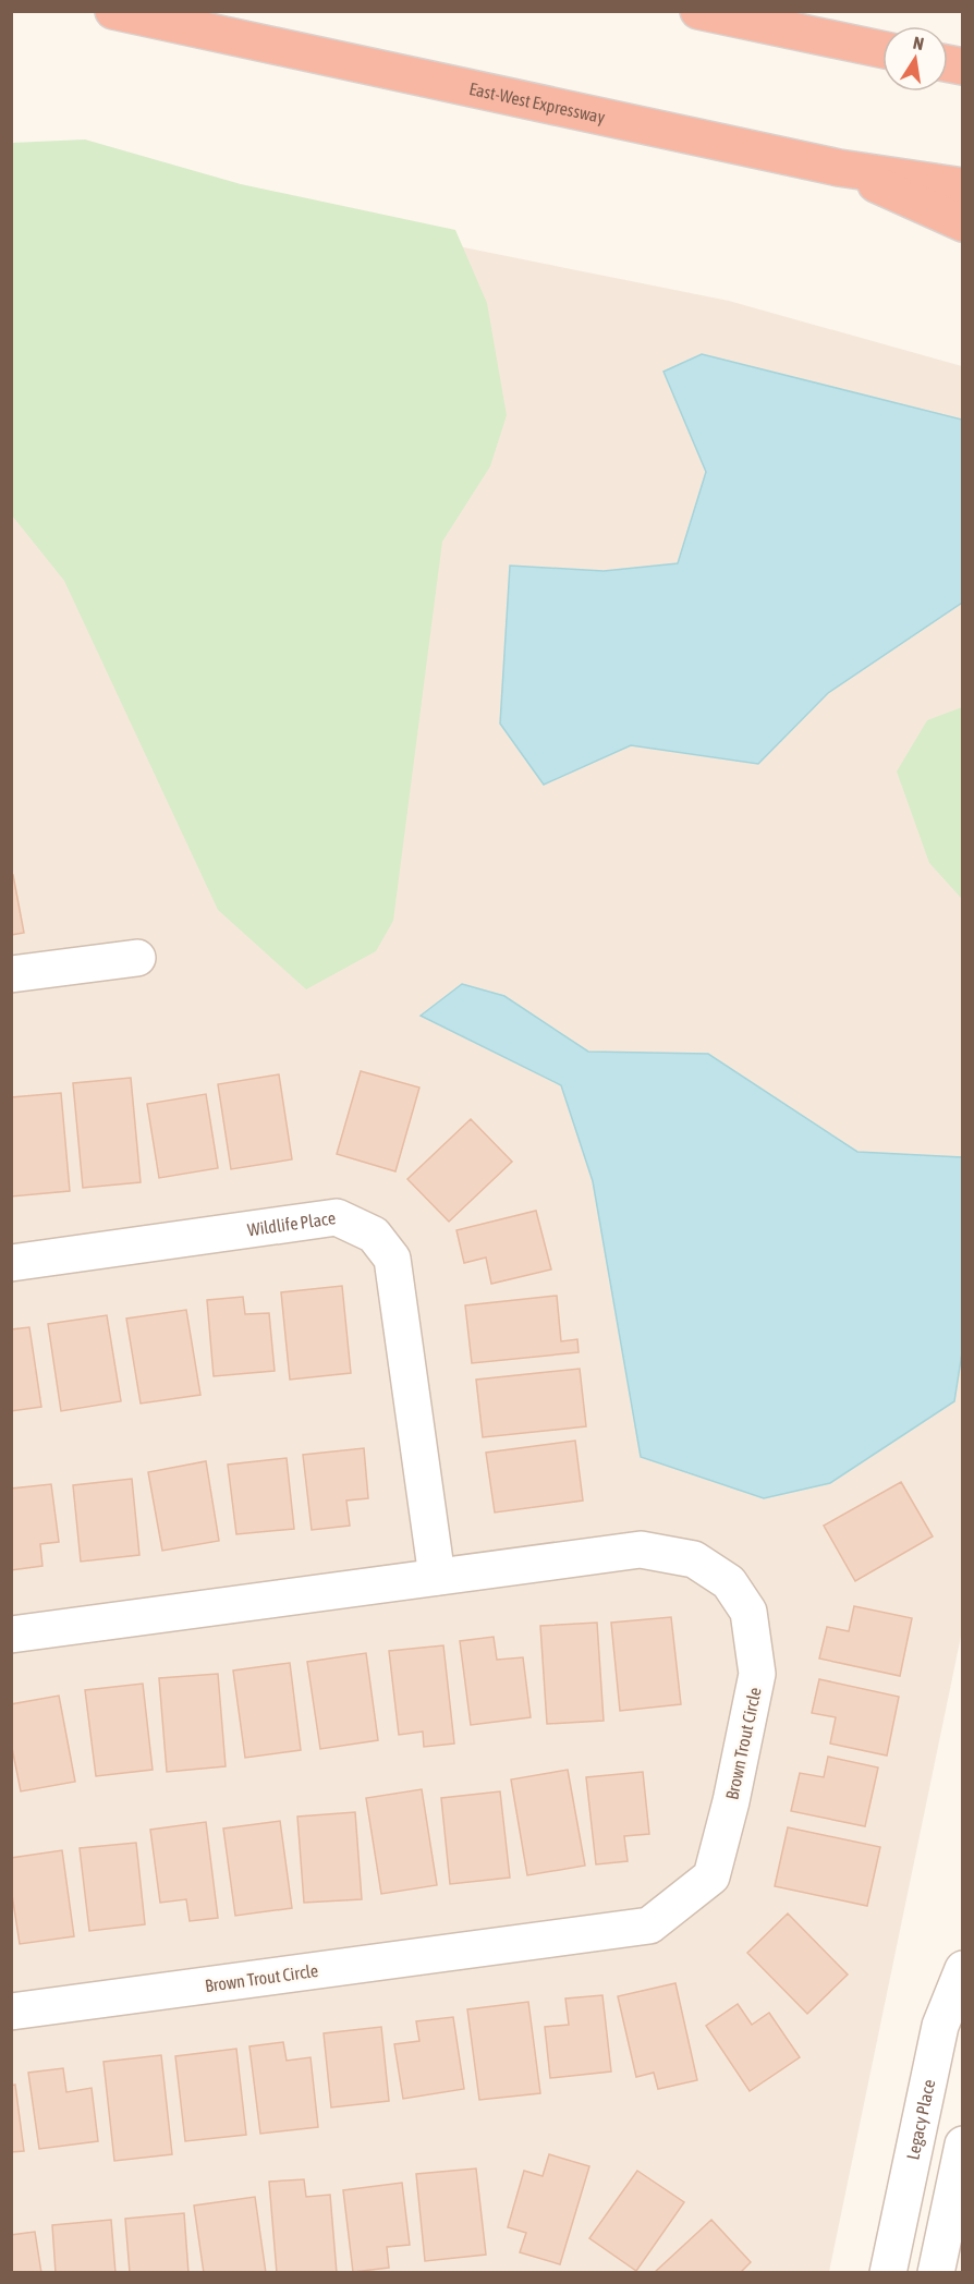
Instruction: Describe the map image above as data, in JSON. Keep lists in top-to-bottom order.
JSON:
{
  "streets": {
    "highway": ["East-West Expressway"],
    "street": ["Wildlife Place", "Brown Trout Circle", "Legacy Place"]
  },
  "crossings": [
    ["Wildlife Place", "Brown Trout Circle"]
  ],
  "north": "top"
}
